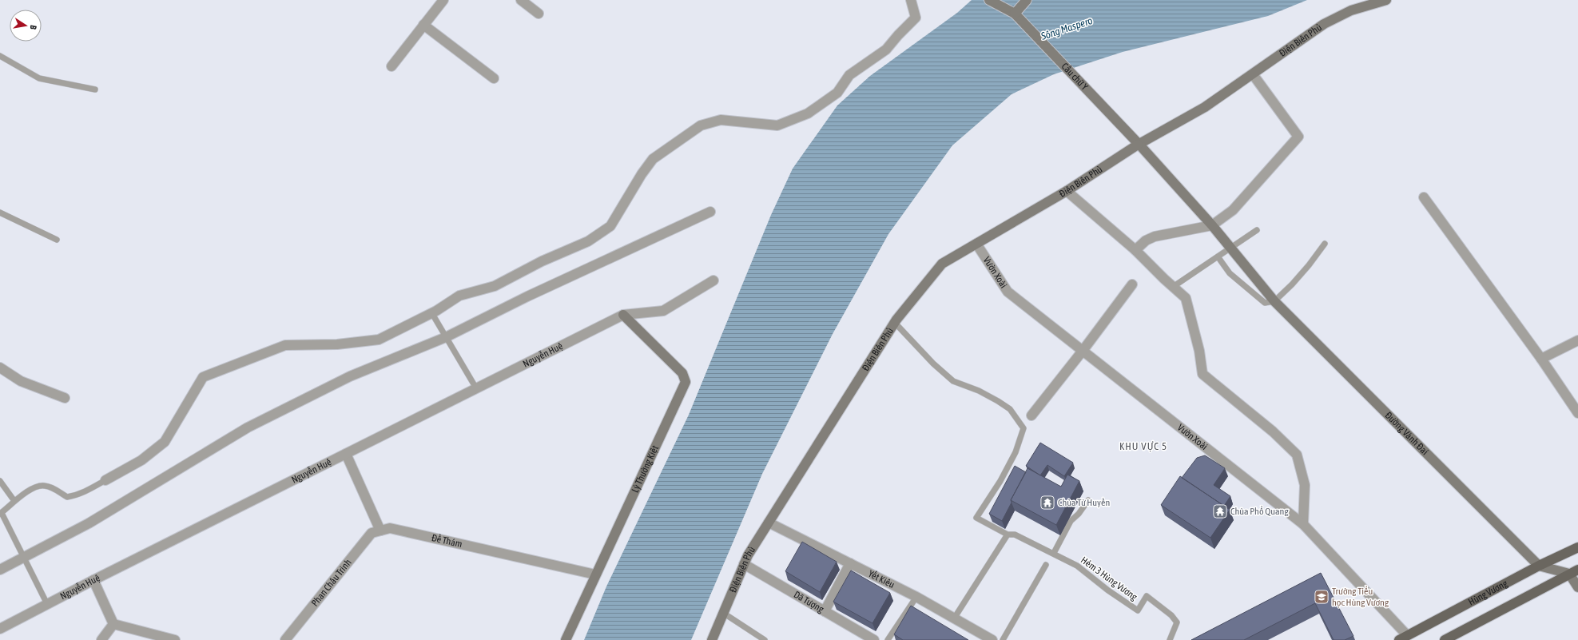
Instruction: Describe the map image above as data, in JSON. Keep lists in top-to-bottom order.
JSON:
{
  "streets": {
    "main road": ["Hùng Vương"],
    "street": [
      "Điện Biên Phủ",
      "Cầu chữ Y",
      "Vườn Xoài",
      "Nguyễn Huệ",
      "Đường Vành Đai",
      "Lý Thường Kiệt",
      "Đề Thám",
      "Yết Kiêu",
      "Phan Châu Trinh",
      "Dã Tượng"
    ],
    "lane": ["Hẻm 3 Hùng Vương"]
  },
  "crossings": [
    ["Điện Biên Phủ", "Cầu chữ Y"],
    ["Điện Biên Phủ", "Vườn Xoài"],
    ["Điện Biên Phủ", "Hẻm 3 Hùng Vương"],
    ["Điện Biên Phủ", "Yết Kiêu"],
    ["Điện Biên Phủ", "Dã Tượng"],
    ["Cầu chữ Y", "Đường Vành Đai"],
    ["Vườn Xoài", "Hùng Vương"],
    ["Nguyễn Huệ", "Lý Thường Kiệt"],
    ["Đường Vành Đai", "Hùng Vương"],
    ["Lý Thường Kiệt", "Đề Thám"],
    ["Đề Thám", "Phan Châu Trinh"]
  ],
  "districts": ["KHU VỰC 5"],
  "water": ["Sông Maspero"],
  "places": {
    "temple": ["Chùa Từ Huyền", "Chùa Phổ Quang"],
    "school or university": ["Trường Tiểu học Hùng Vương"]
  },
  "north": "right"
}
